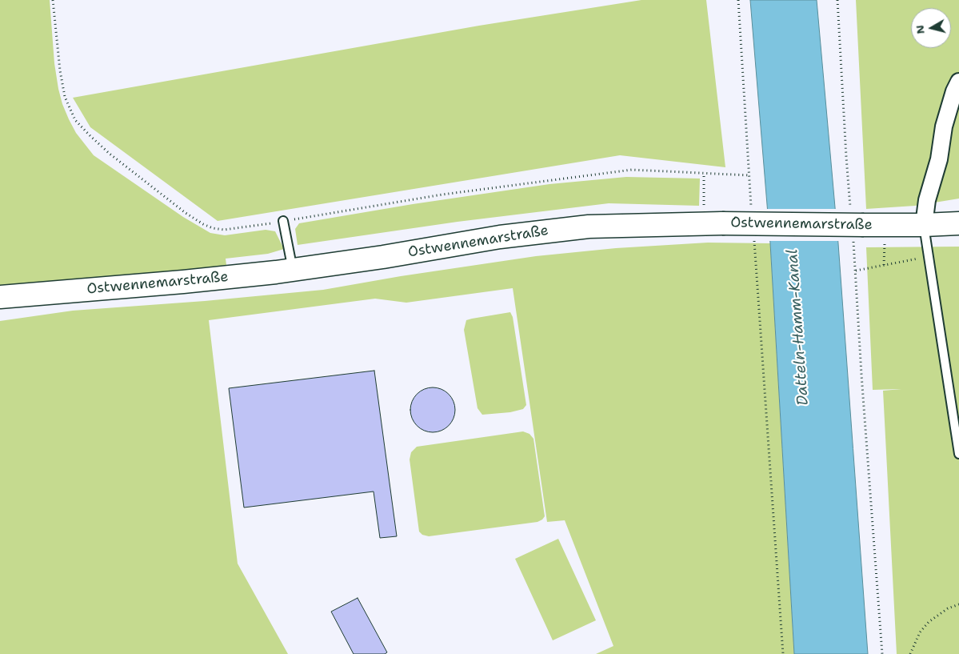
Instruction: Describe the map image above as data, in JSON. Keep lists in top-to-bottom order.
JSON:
{
  "streets": {
    "street": ["Ostwennemarstraße"]
  },
  "water": ["Datteln-Hamm-Kanal"],
  "north": "left"
}
